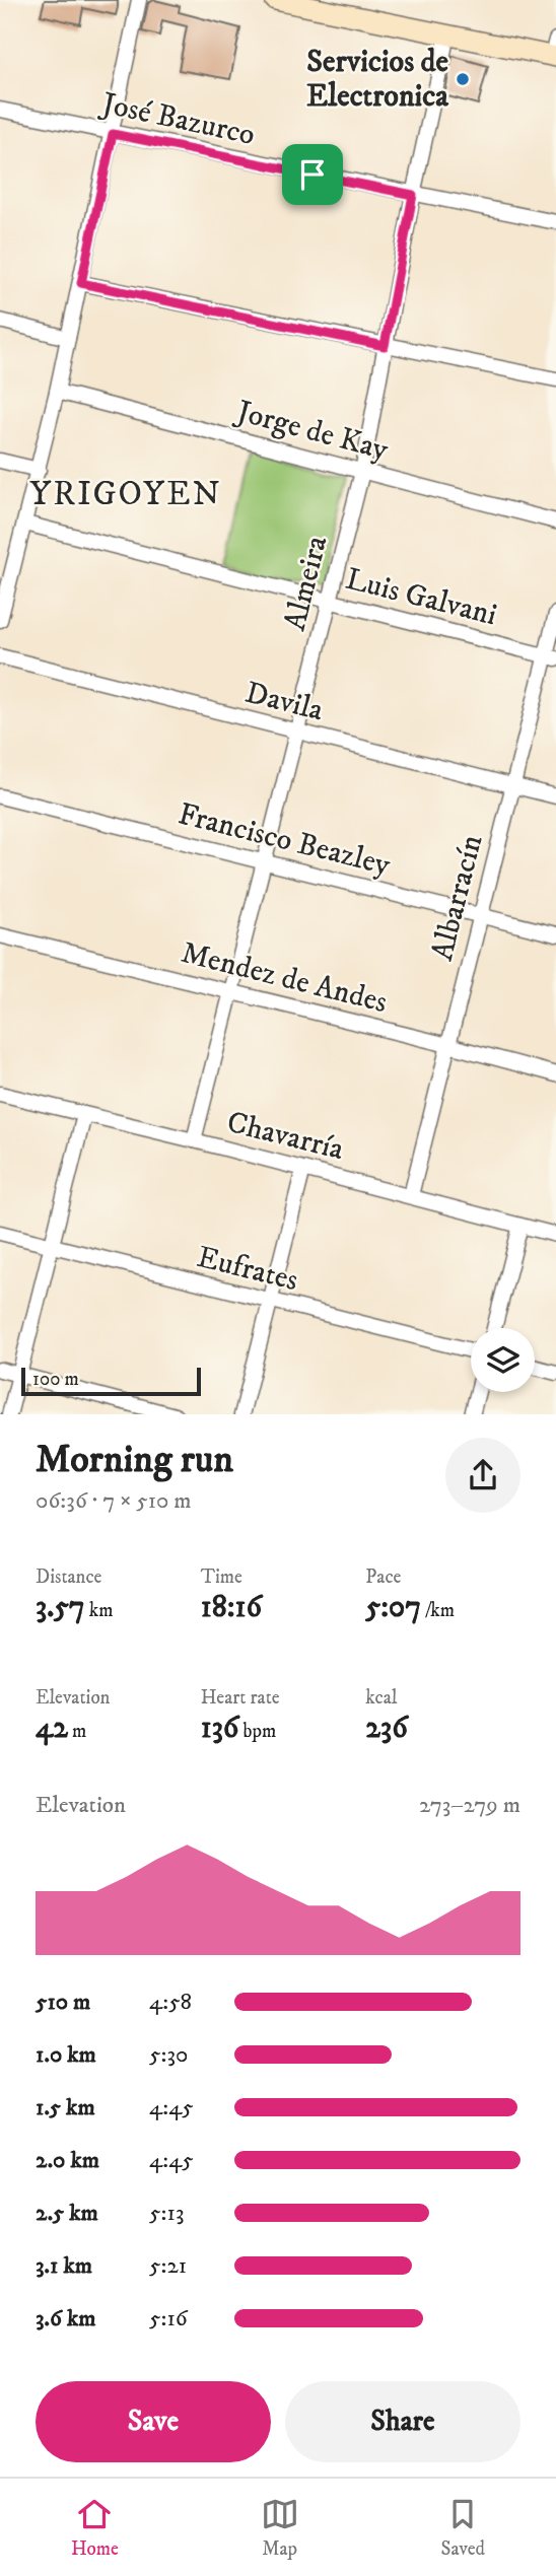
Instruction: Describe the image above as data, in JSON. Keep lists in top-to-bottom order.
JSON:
{
  "streets": {
    "street": [
      "José Bazurco",
      "Jorge de Kay",
      "Almeira",
      "Luis Galvani",
      "Davila",
      "Francisco Beazley",
      "Albarracín",
      "Mendez de Andes",
      "Chavarría",
      "Eufrates"
    ]
  },
  "crossings": [
    ["José Bazurco", "Almeira"],
    ["Jorge de Kay", "Almeira"],
    ["Almeira", "Luis Galvani"],
    ["Almeira", "Davila"],
    ["Almeira", "Francisco Beazley"],
    ["Almeira", "Mendez de Andes"],
    ["Almeira", "Chavarría"],
    ["Luis Galvani", "Albarracín"],
    ["Davila", "Albarracín"],
    ["Francisco Beazley", "Albarracín"],
    ["Albarracín", "Mendez de Andes"],
    ["Albarracín", "Chavarría"]
  ],
  "districts": ["YRIGOYEN"],
  "places": ["Servicios de Electronica"],
  "scale_bar": "100 m",
  "page": {
    "scale": "100 m",
    "heading": ["Morning run", "06:36 · 7 × 510 m"],
    "stats": [
      ["Distance", "3.57 km"],
      ["Time", "18:16"],
      ["Pace", "5:07 /km"],
      ["Elevation", "42 m"],
      ["Heart rate", "136 bpm"],
      ["kcal", "236"]
    ],
    "chart": ["Elevation", "273–279 m"],
    "list": [
      {
        "name": "510 m",
        "note": "4:58"
      },
      {
        "name": "1.0 km",
        "note": "5:30"
      },
      {
        "name": "1.5 km",
        "note": "4:45"
      },
      {
        "name": "2.0 km",
        "note": "4:45"
      },
      {
        "name": "2.5 km",
        "note": "5:13"
      },
      {
        "name": "3.1 km",
        "note": "5:21"
      },
      {
        "name": "3.6 km",
        "note": "5:16"
      }
    ],
    "buttons": ["Save", "Share"],
    "tabs": ["Home", "Map", "Saved"]
  }
}
